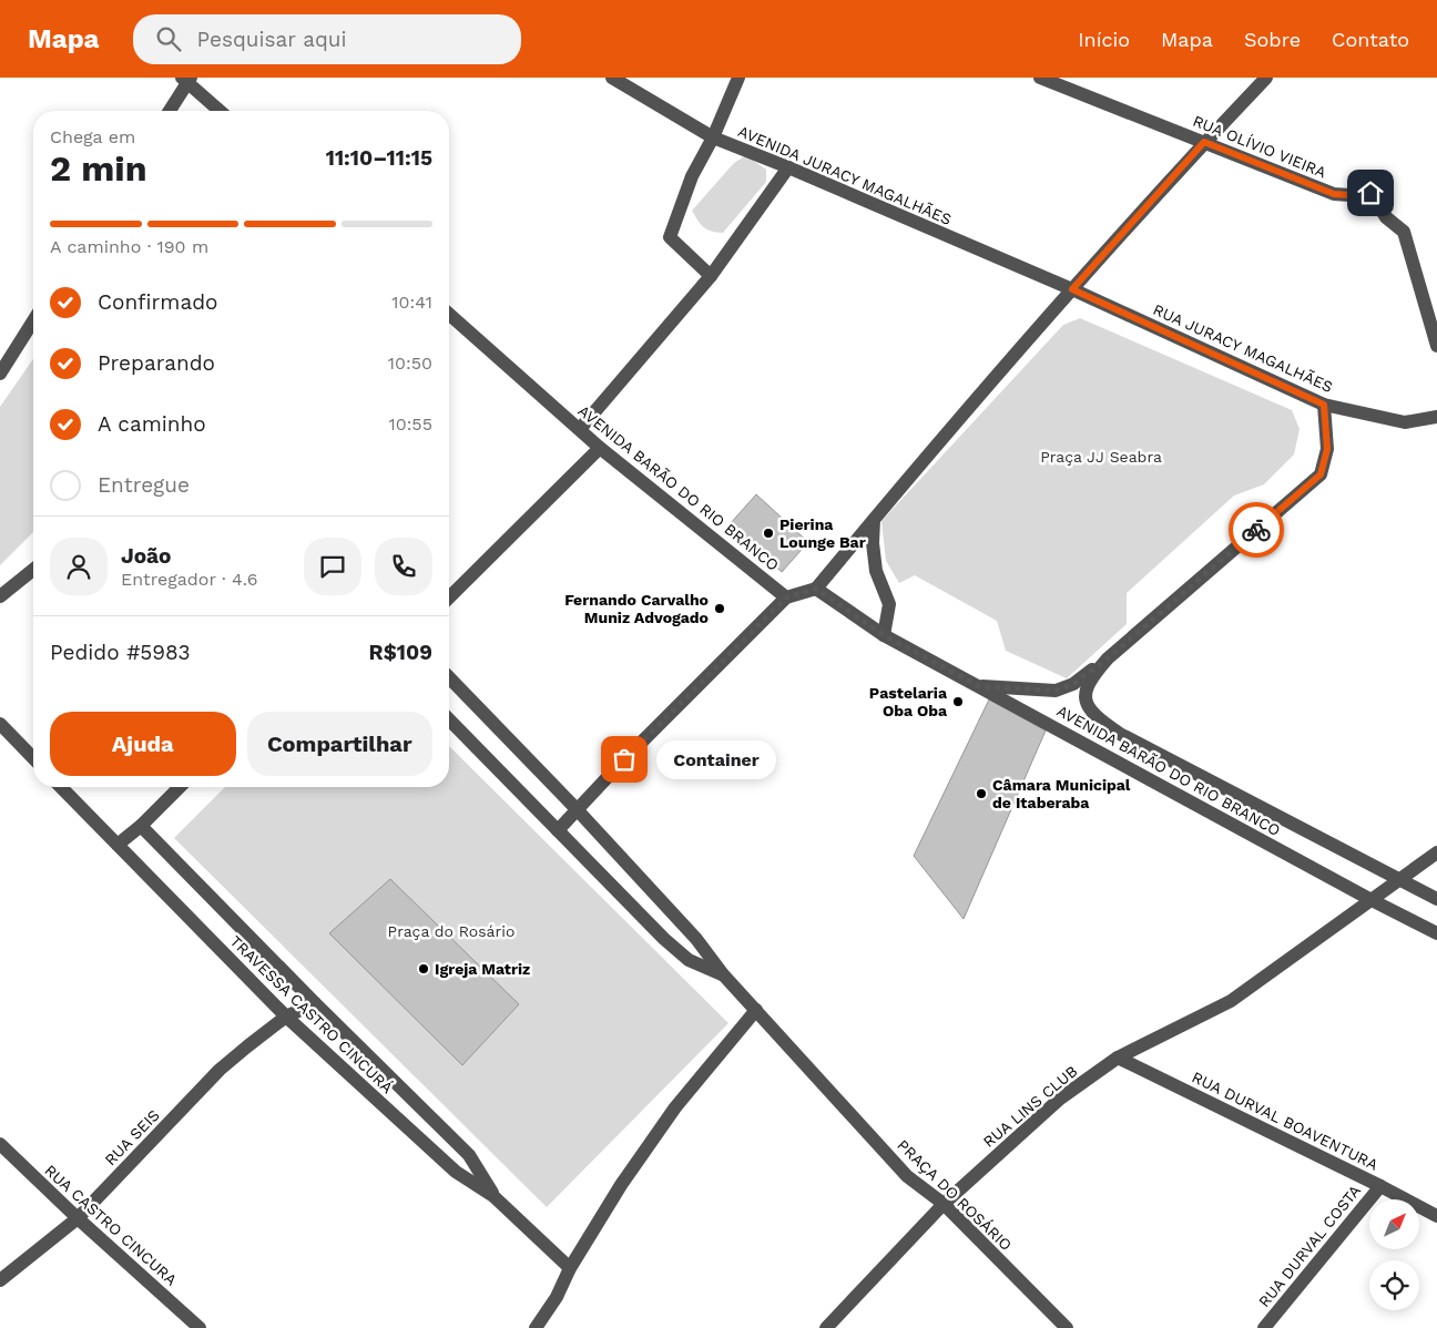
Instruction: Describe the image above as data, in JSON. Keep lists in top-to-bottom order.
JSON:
{
  "streets": {
    "street": [
      "RUA OLÍVIO VIEIRA",
      "AVENIDA JURACY MAGALHÃES",
      "RUA JURACY MAGALHÃES",
      "AVENIDA BARÃO DO RIO BRANCO",
      "TRAVESSA CASTRO CINCURÁ",
      "RUA LINS CLUB",
      "RUA DURVAL BOAVENTURA",
      "RUA SEIS",
      "PRAÇA DO ROSÁRIO",
      "RUA CASTRO CINCURA",
      "RUA DURVAL COSTA"
    ]
  },
  "crossings": [
    ["AVENIDA JURACY MAGALHÃES", "RUA JURACY MAGALHÃES"],
    ["AVENIDA BARÃO DO RIO BRANCO", "RUA LINS CLUB"],
    ["TRAVESSA CASTRO CINCURÁ", "RUA SEIS"],
    ["RUA LINS CLUB", "RUA DURVAL BOAVENTURA"],
    ["RUA LINS CLUB", "PRAÇA DO ROSÁRIO"],
    ["RUA DURVAL BOAVENTURA", "RUA DURVAL COSTA"],
    ["RUA SEIS", "RUA CASTRO CINCURA"]
  ],
  "parks": ["Praça JJ Seabra", "Praça do Rosário"],
  "places": [
    "Pierina Lounge Bar",
    "Fernando Carvalho Muniz Advogado",
    "Pastelaria Oba Oba",
    "Container",
    "Câmara Municipal de Itaberaba",
    "Igreja Matriz"
  ],
  "north": "top right",
  "page": {
    "header": "Mapa",
    "search": "Pesquisar aqui",
    "nav": [
      "Início",
      "Mapa",
      "Sobre",
      "Contato"
    ],
    "heading": ["2 min", "Chega em", "11:10–11:15"],
    "panel": [
      "João",
      "Entregador · 4.6",
      "Pedido #5983",
      "R$109"
    ],
    "bar": "A caminho · 190 m",
    "list": [
      ["Confirmado", "10:41"],
      ["Preparando", "10:50"],
      ["A caminho", "10:55"],
      "Entregue"
    ],
    "buttons": ["Ajuda", "Compartilhar"],
    "bubble": "Container"
  }
}
